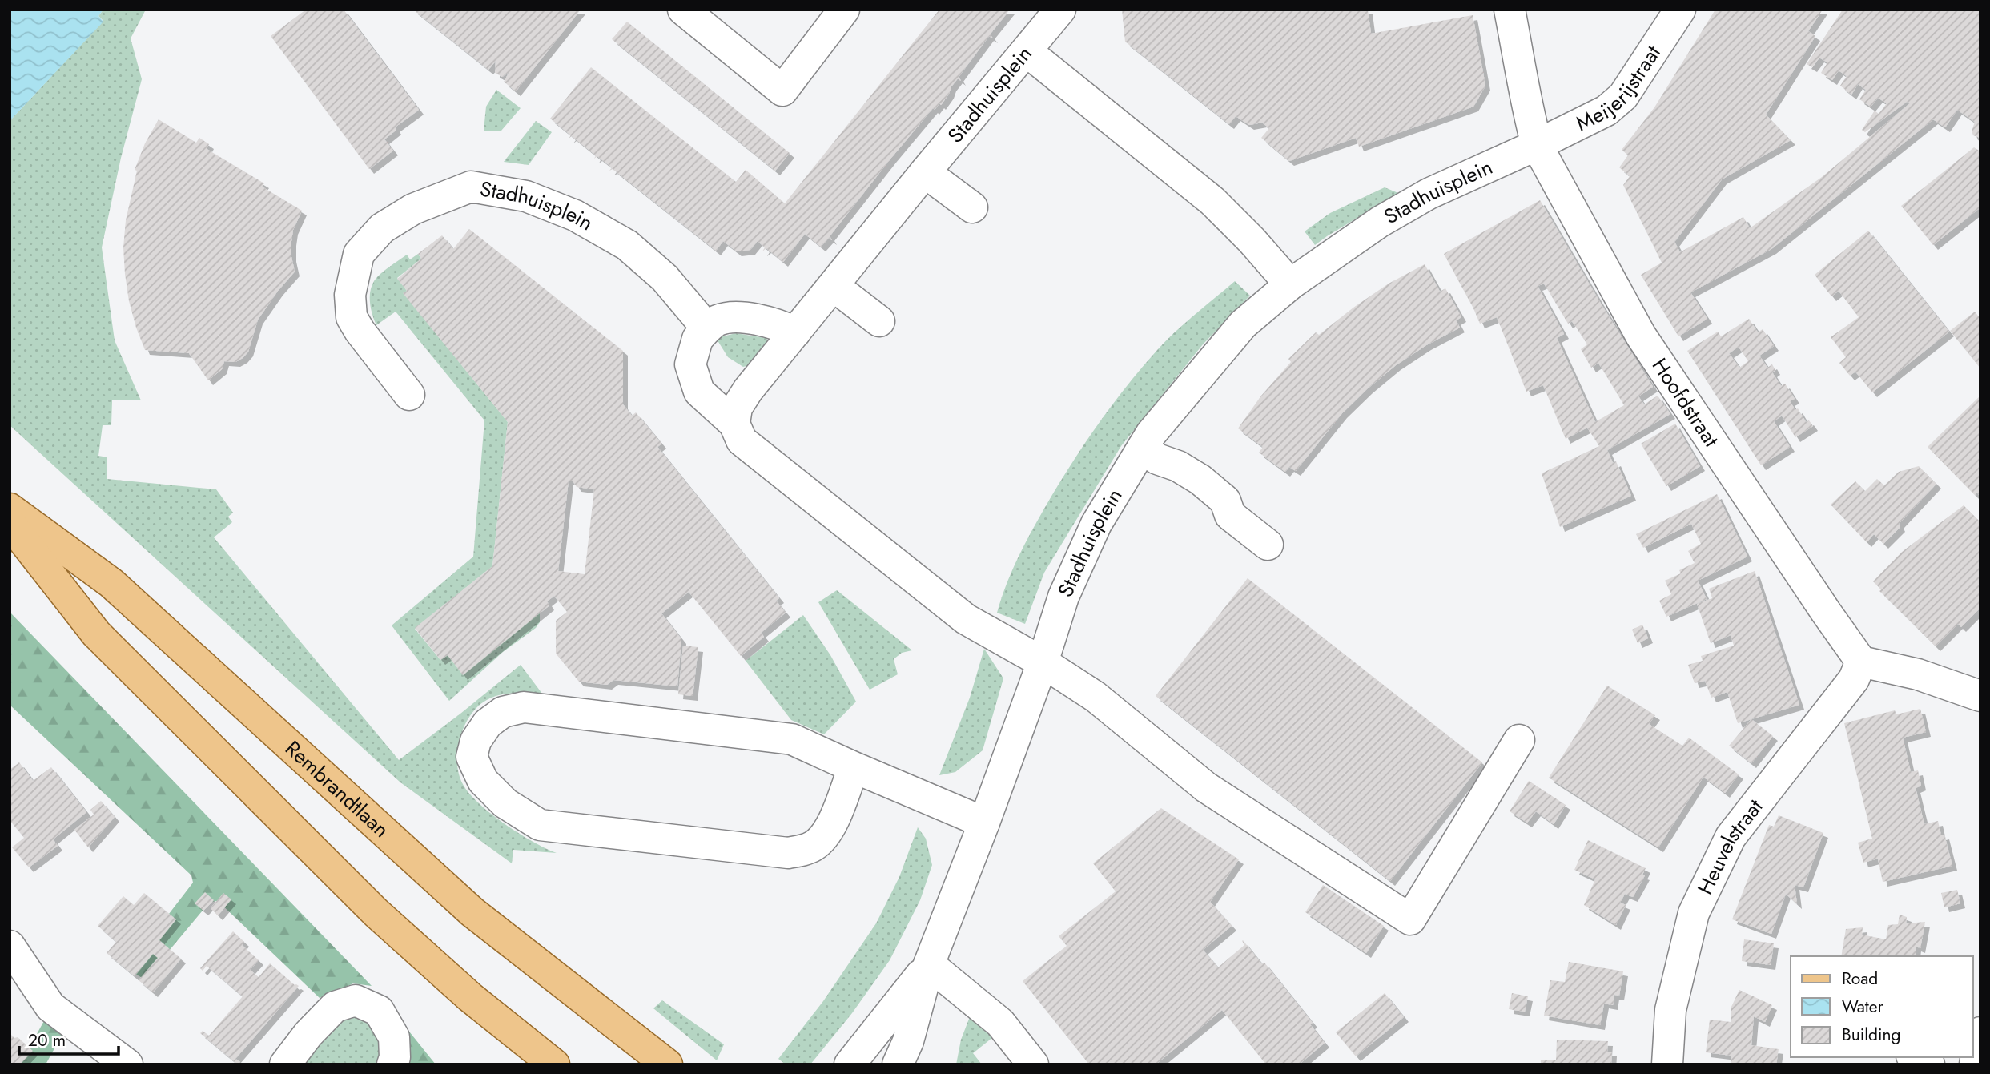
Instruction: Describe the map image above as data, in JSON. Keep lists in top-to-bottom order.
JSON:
{
  "streets": {
    "main road": ["Rembrandtlaan"],
    "street": [
      "Meijerijstraat",
      "Stadhuisplein",
      "Hoofdstraat",
      "Heuvelstraat"
    ]
  },
  "crossings": [
    ["Meijerijstraat", "Stadhuisplein"],
    ["Meijerijstraat", "Hoofdstraat"],
    ["Stadhuisplein", "Hoofdstraat"],
    ["Hoofdstraat", "Heuvelstraat"]
  ],
  "legend": ["Road", "Water", "Building"],
  "scale_bar": "20 m"
}
